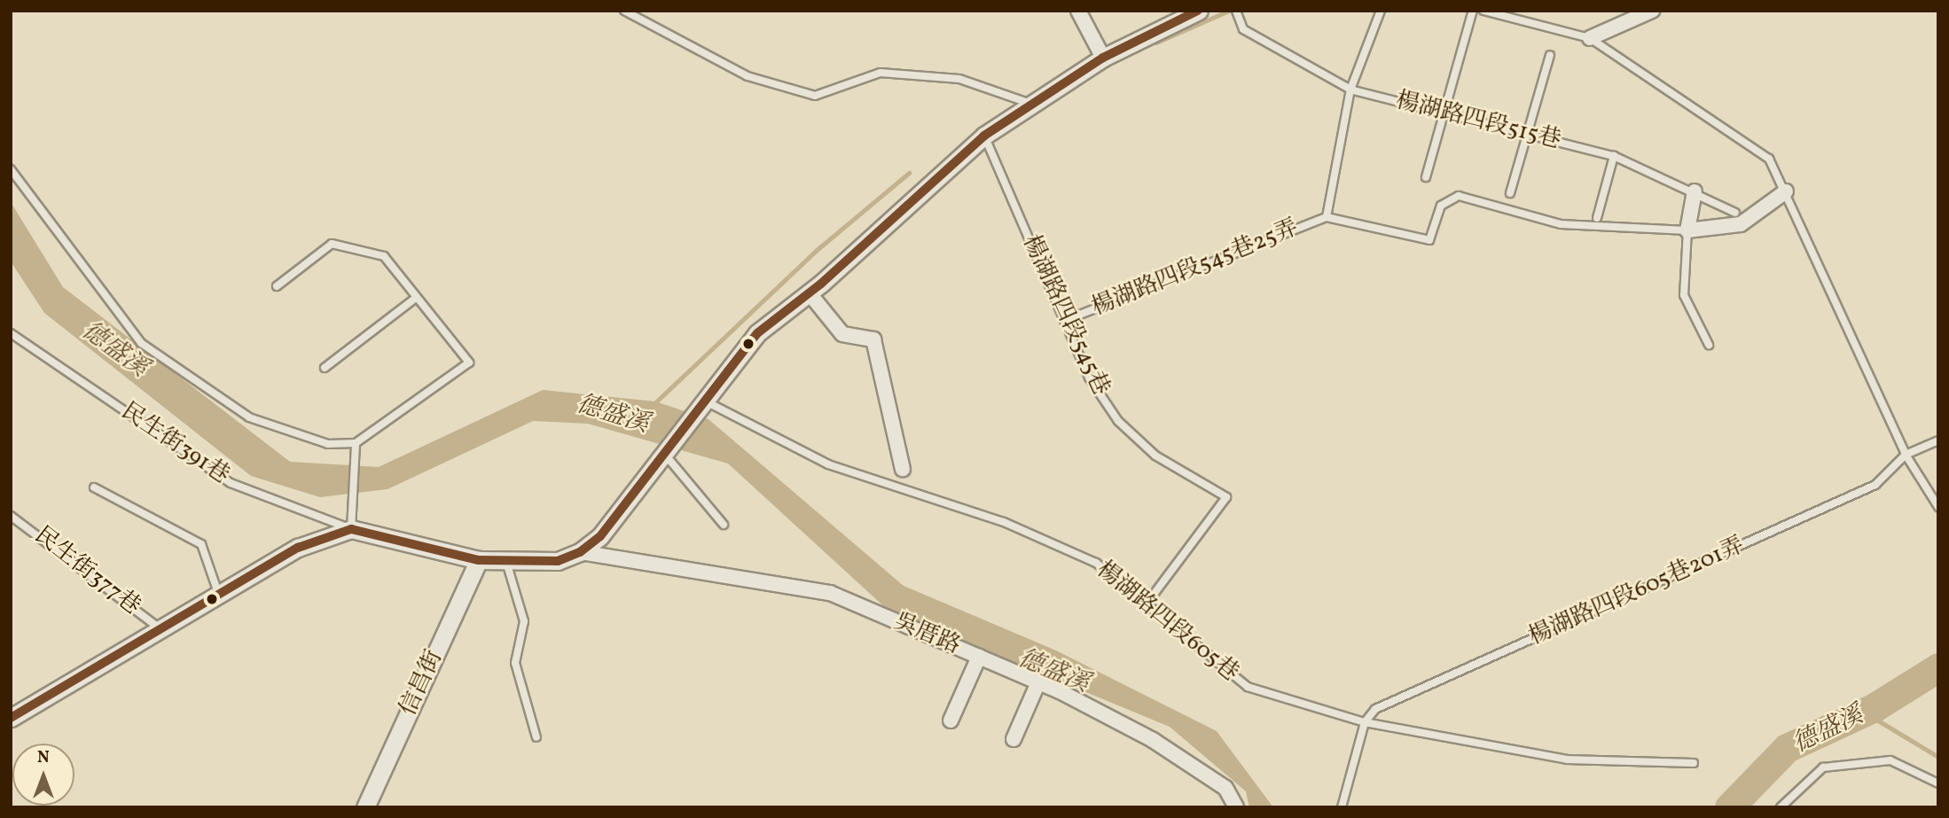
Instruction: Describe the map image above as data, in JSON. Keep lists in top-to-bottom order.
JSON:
{
  "streets": {
    "street": ["吳厝路", "信昌街"],
    "lane": [
      "楊湖路四段515巷",
      "楊湖路四段545巷25弄",
      "楊湖路四段545巷",
      "民生街391巷",
      "民生街377巷",
      "楊湖路四段605巷201弄",
      "楊湖路四段605巷"
    ]
  },
  "crossings": [
    ["楊湖路四段545巷25弄", "楊湖路四段545巷"],
    ["楊湖路四段545巷", "楊湖路四段605巷"],
    ["楊湖路四段605巷201弄", "楊湖路四段605巷"]
  ],
  "water": ["德盛溪"],
  "north": "top"
}
